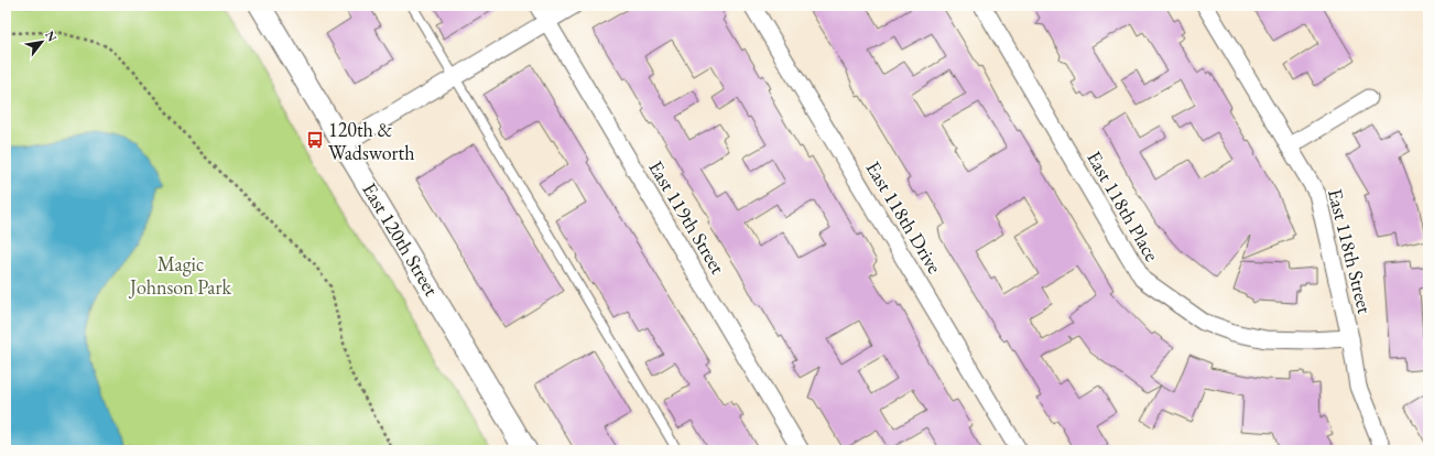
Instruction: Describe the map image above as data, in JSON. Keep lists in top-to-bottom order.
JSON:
{
  "streets": {
    "street": [
      "East 118th Place",
      "East 119th Street",
      "East 118th Drive",
      "East 120th Street",
      "East 118th Street"
    ]
  },
  "crossings": [
    ["East 118th Place", "East 118th Street"]
  ],
  "parks": ["Magic Johnson Park"],
  "places": {
    "bus stop": ["120th & Wadsworth"]
  },
  "north": "top right"
}
